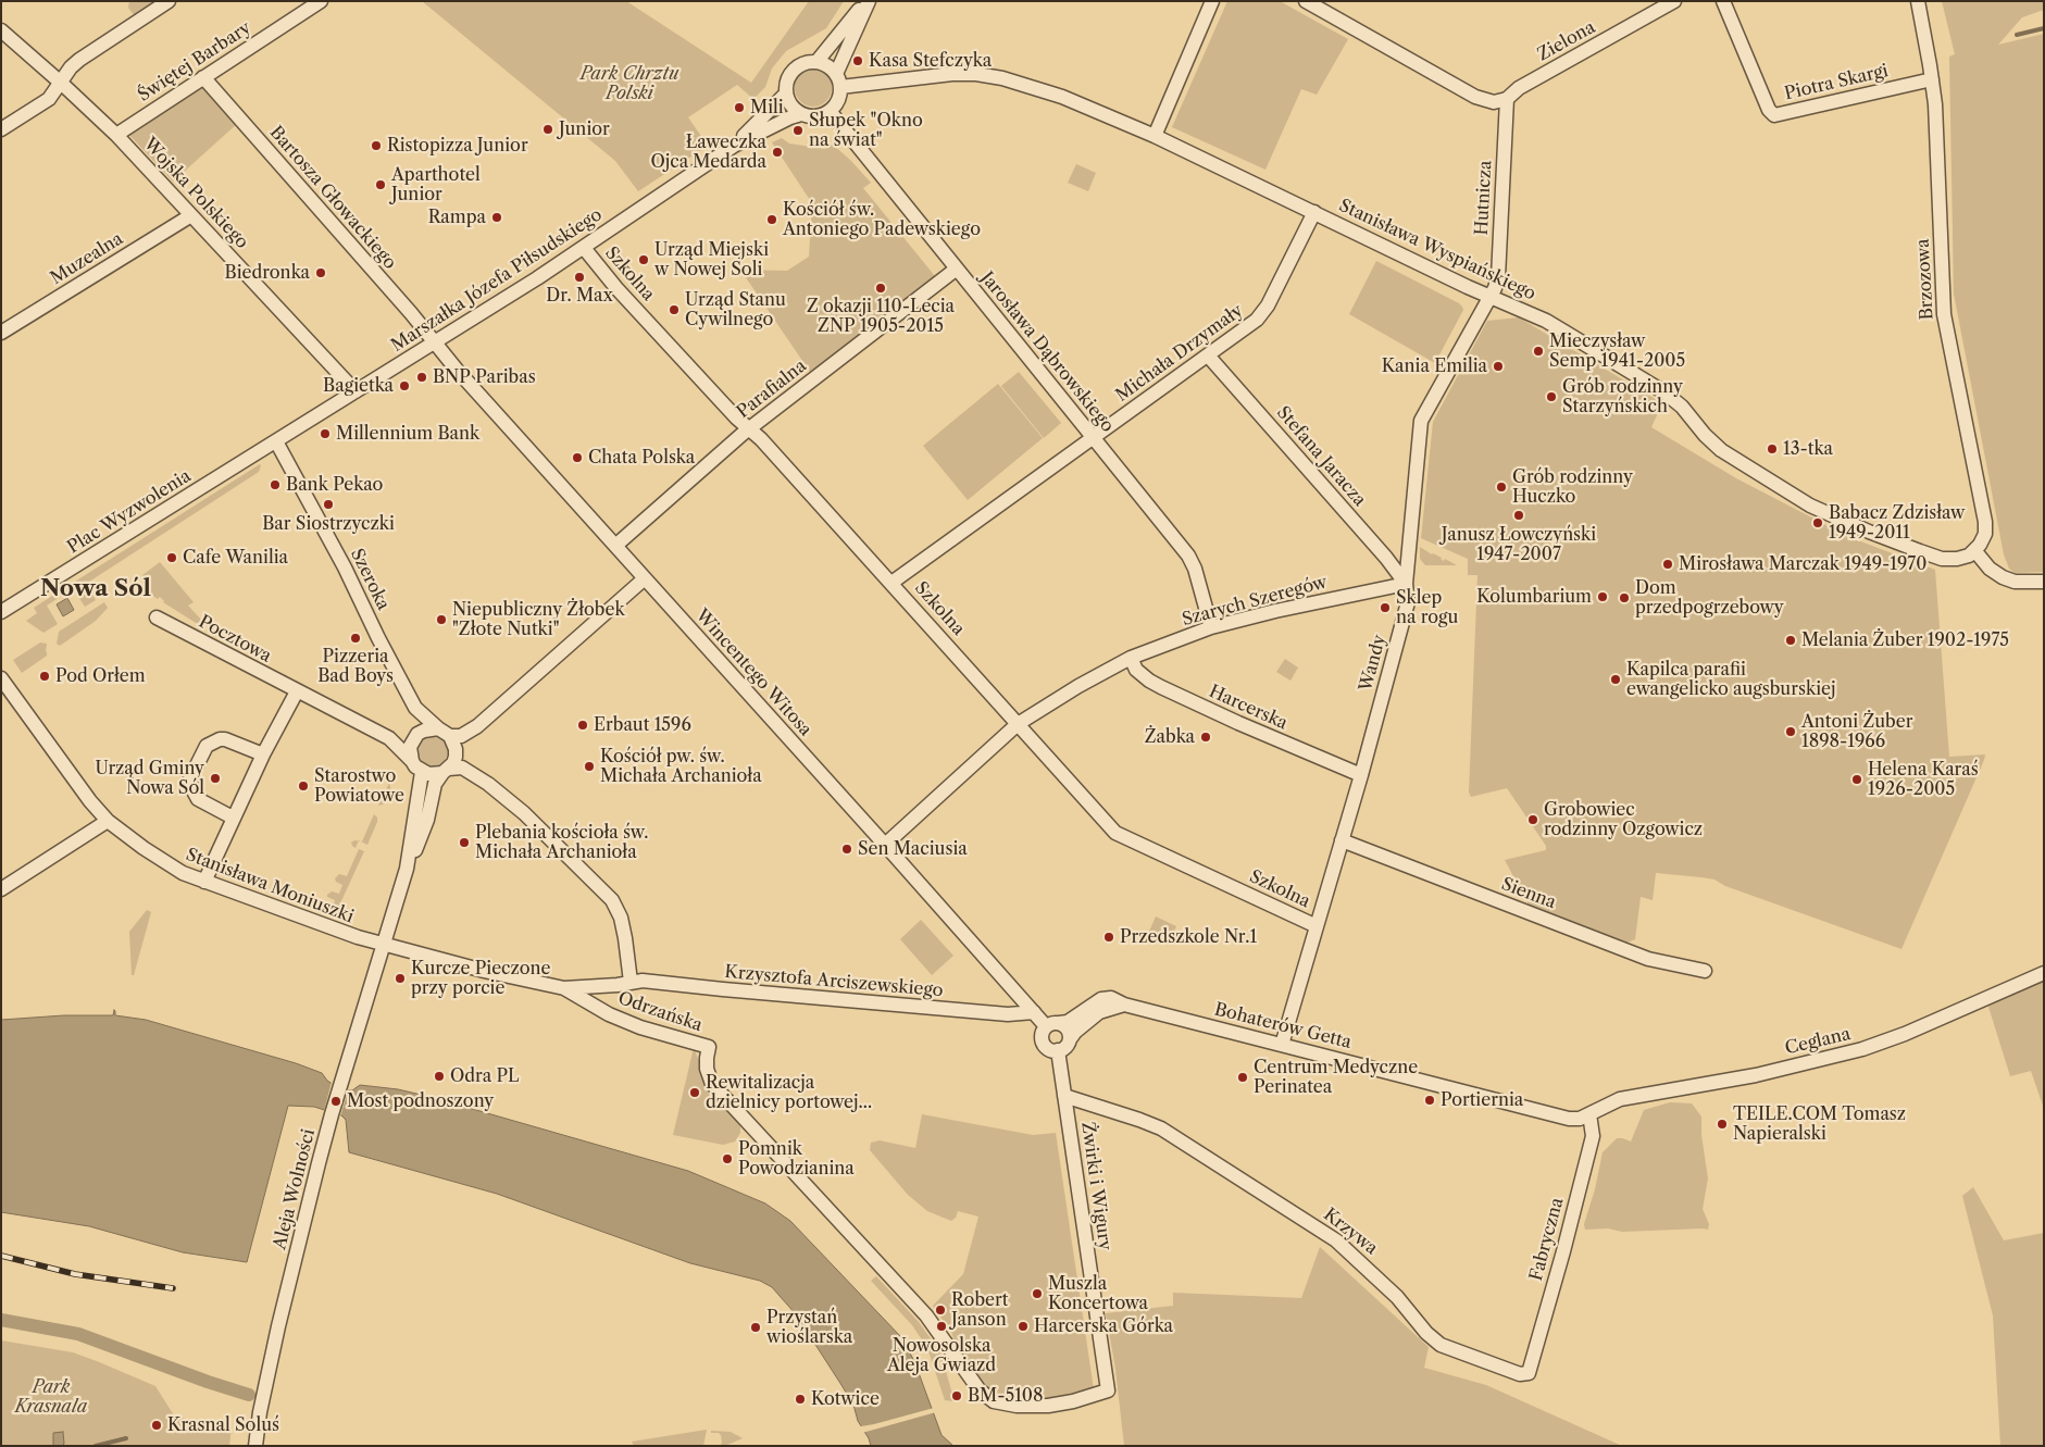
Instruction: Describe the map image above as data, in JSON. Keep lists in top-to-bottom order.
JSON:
{
  "streets": {
    "street": [
      "Zielona",
      "Świętej Barbary",
      "Piotra Skargi",
      "Wojska Polskiego",
      "Bartosza Głowackiego",
      "Hutnicza",
      "Stanisława Wyspiańskiego",
      "Muzealna",
      "Szkolna",
      "Brzozowa",
      "Marszałka Józefa Piłsudskiego",
      "Jarosława Dąbrowskiego",
      "Michała Drzymały",
      "Parafialna",
      "Stefana Jaracza",
      "Plac Wyzwolenia",
      "Szeroka",
      "Szarych Szeregów",
      "Pocztowa",
      "Wandy",
      "Wincentego Witosa",
      "Harcerska",
      "Stanisława Moniuszki",
      "Sienna",
      "Krzysztofa Arciszewskiego",
      "Odrzańska",
      "Bohaterów Getta",
      "Ceglana",
      "Żwirki i Wigury",
      "Aleja Wolności",
      "Krzywa",
      "Fabryczna"
    ]
  },
  "crossings": [
    ["Zielona", "Hutnicza"],
    ["Świętej Barbary", "Wojska Polskiego"],
    ["Świętej Barbary", "Bartosza Głowackiego"],
    ["Piotra Skargi", "Brzozowa"],
    ["Wojska Polskiego", "Muzealna"],
    ["Wojska Polskiego", "Marszałka Józefa Piłsudskiego"],
    ["Bartosza Głowackiego", "Marszałka Józefa Piłsudskiego"],
    ["Bartosza Głowackiego", "Wincentego Witosa"],
    ["Hutnicza", "Stanisława Wyspiańskiego"],
    ["Hutnicza", "Wandy"],
    ["Stanisława Wyspiańskiego", "Brzozowa"],
    ["Stanisława Wyspiańskiego", "Marszałka Józefa Piłsudskiego"],
    ["Stanisława Wyspiańskiego", "Jarosława Dąbrowskiego"],
    ["Stanisława Wyspiańskiego", "Michała Drzymały"],
    ["Stanisława Wyspiańskiego", "Wandy"],
    ["Szkolna", "Marszałka Józefa Piłsudskiego"],
    ["Szkolna", "Michała Drzymały"],
    ["Szkolna", "Parafialna"],
    ["Szkolna", "Szarych Szeregów"],
    ["Szkolna", "Wandy"],
    ["Marszałka Józefa Piłsudskiego", "Jarosława Dąbrowskiego"],
    ["Marszałka Józefa Piłsudskiego", "Plac Wyzwolenia"],
    ["Marszałka Józefa Piłsudskiego", "Szeroka"],
    ["Marszałka Józefa Piłsudskiego", "Wincentego Witosa"],
    ["Jarosława Dąbrowskiego", "Michała Drzymały"],
    ["Jarosława Dąbrowskiego", "Parafialna"],
    ["Jarosława Dąbrowskiego", "Szarych Szeregów"],
    ["Michała Drzymały", "Stefana Jaracza"],
    ["Parafialna", "Wincentego Witosa"],
    ["Stefana Jaracza", "Szarych Szeregów"],
    ["Stefana Jaracza", "Wandy"],
    ["Plac Wyzwolenia", "Szeroka"],
    ["Szeroka", "Pocztowa"],
    ["Szarych Szeregów", "Wandy"],
    ["Szarych Szeregów", "Wincentego Witosa"],
    ["Szarych Szeregów", "Harcerska"],
    ["Wandy", "Harcerska"],
    ["Wandy", "Sienna"],
    ["Wandy", "Bohaterów Getta"],
    ["Wincentego Witosa", "Krzysztofa Arciszewskiego"],
    ["Wincentego Witosa", "Bohaterów Getta"],
    ["Wincentego Witosa", "Żwirki i Wigury"],
    ["Stanisława Moniuszki", "Odrzańska"],
    ["Stanisława Moniuszki", "Aleja Wolności"],
    ["Krzysztofa Arciszewskiego", "Odrzańska"],
    ["Odrzańska", "Żwirki i Wigury"],
    ["Odrzańska", "Aleja Wolności"],
    ["Bohaterów Getta", "Ceglana"],
    ["Bohaterów Getta", "Żwirki i Wigury"],
    ["Bohaterów Getta", "Fabryczna"],
    ["Ceglana", "Fabryczna"],
    ["Żwirki i Wigury", "Krzywa"],
    ["Krzywa", "Fabryczna"]
  ],
  "districts": ["Nowa Sól"],
  "parks": ["Park Chrztu Polski", "Park Krasnala"],
  "places": [
    "Kasa Stefczyka",
    "Mili",
    "Junior",
    "Słupek \"Okno na świat\"",
    "Ristopizza Junior",
    "Ławeczka Ojca Medarda",
    "Aparthotel Junior",
    "Rampa",
    "Kościół św. Antoniego Padewskiego",
    "Urząd Miejski w Nowej Soli",
    "Biedronka",
    "Dr. Max",
    "Z okazji 110-Lecia ZNP 1905-2015",
    "Urząd Stanu Cywilnego",
    "Mieczysław Semp 1941-2005",
    "Kania Emilia",
    "BNP Paribas",
    "Bagietka",
    "Grób rodzinny Starzyńskich",
    "Millennium Bank",
    "13-tka",
    "Chata Polska",
    "Bank Pekao",
    "Grób rodzinny Huczko",
    "Bar Siostrzyczki",
    "Janusz Łowczyński 1947-2007",
    "Babacz Zdzisław 1949-2011",
    "Cafe Wanilia",
    "Mirosława Marczak 1949-1970",
    "Kolumbarium",
    "Dom przedpogrzebowy",
    "Sklep na rogu",
    "Niepubliczny Żłobek \"Złote Nutki\"",
    "Pizzeria Bad Boys",
    "Melania Żuber 1902-1975",
    "Pod Orłem",
    "Kapilca parafii ewangelicko augsburskiej",
    "Erbaut 1596",
    "Antoni Żuber 1898-1966",
    "Żabka",
    "Kościół pw. św. Michała Archanioła",
    "Urząd Gminy Nowa Sól",
    "Helena Karaś 1926-2005",
    "Starostwo Powiatowe",
    "Grobowiec rodzinny Ozgowicz",
    "Plebania kościoła św. Michała Archanioła",
    "Sen Maciusia",
    "Przedszkole Nr.1",
    "Kurcze Pieczone przy porcie",
    "Odra PL",
    "Centrum Medyczne Perinatea",
    "Rewitalizacja dzielnicy portowej...",
    "Portiernia",
    "Most podnoszony",
    "TEILE.COM Tomasz Napieralski",
    "Pomnik Powodzianina",
    "Muszla Koncertowa",
    "Robert Janson",
    "Nowosolska Aleja Gwiazd",
    "Harcerska Górka",
    "Przystań wioślarska",
    "BM-5108",
    "Kotwice",
    "Krasnal Soluś"
  ]
}
